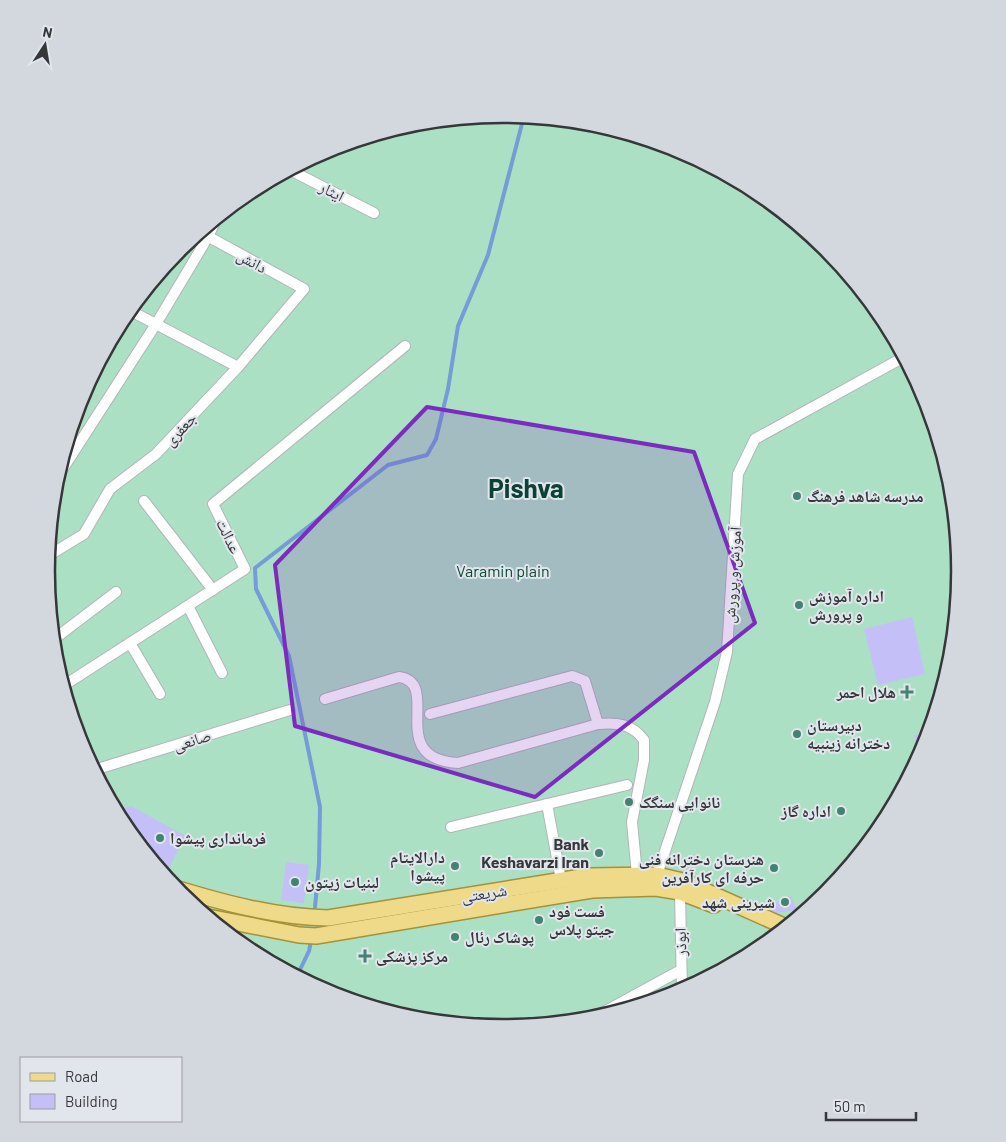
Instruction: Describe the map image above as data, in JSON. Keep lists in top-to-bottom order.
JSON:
{
  "streets": {
    "main road": ["شریعتی"],
    "street": [
      "ایثار",
      "دانش",
      "جعفری",
      "عدالت",
      "آموزش و پرورش",
      "صانعی",
      "ابوذر"
    ]
  },
  "crossings": [
    ["دانش", "جعفری"],
    ["آموزش و پرورش", "شریعتی"],
    ["شریعتی", "ابوذر"]
  ],
  "districts": ["Pishva"],
  "parks": ["Varamin plain"],
  "places": {
    "other": [
      "مدرسه شاهد فرهنگ",
      "اداره آموزش و پرورش",
      "دبیرستان دخترانه زینبیه",
      "نانوایی سنگک",
      "اداره گاز",
      "فرمانداری پیشوا",
      "Bank Keshavarzi Iran",
      "دارالایتام پیشوا",
      "هنرستان دخترانه فنی حرفه ای کارآفرین",
      "لبنیات زیتون",
      "شیرینی شهد",
      "فست فود جیتو پلاس",
      "پوشاک رئال"
    ],
    "health": ["هلال احمر", "مرکز پزشکی"]
  },
  "legend": ["Road", "Building"],
  "scale_bar": "50 m",
  "north": "top"
}
